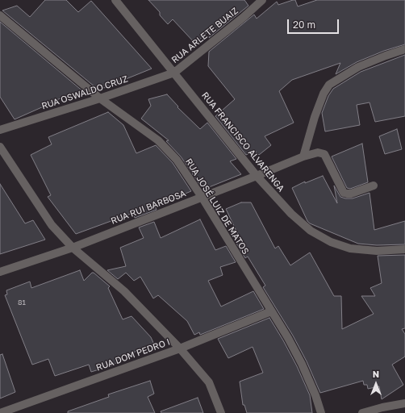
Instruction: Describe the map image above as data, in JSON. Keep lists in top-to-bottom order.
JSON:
{
  "streets": {
    "street": [
      "RUA ARLETE BUAIZ",
      "RUA OSWALDO CRUZ",
      "RUA FRANCISCO ALVARENGA",
      "RUA JOSÉ LUIZ DE MATOS",
      "RUA RUI BARBOSA",
      "RUA DOM PEDRO I"
    ]
  },
  "crossings": [
    ["RUA ARLETE BUAIZ", "RUA OSWALDO CRUZ"],
    ["RUA ARLETE BUAIZ", "RUA FRANCISCO ALVARENGA"],
    ["RUA OSWALDO CRUZ", "RUA FRANCISCO ALVARENGA"],
    ["RUA OSWALDO CRUZ", "RUA JOSÉ LUIZ DE MATOS"],
    ["RUA FRANCISCO ALVARENGA", "RUA RUI BARBOSA"],
    ["RUA JOSÉ LUIZ DE MATOS", "RUA RUI BARBOSA"],
    ["RUA JOSÉ LUIZ DE MATOS", "RUA DOM PEDRO I"]
  ],
  "house_numbers": ["81"],
  "scale_bar": "20 m",
  "north": "top"
}
